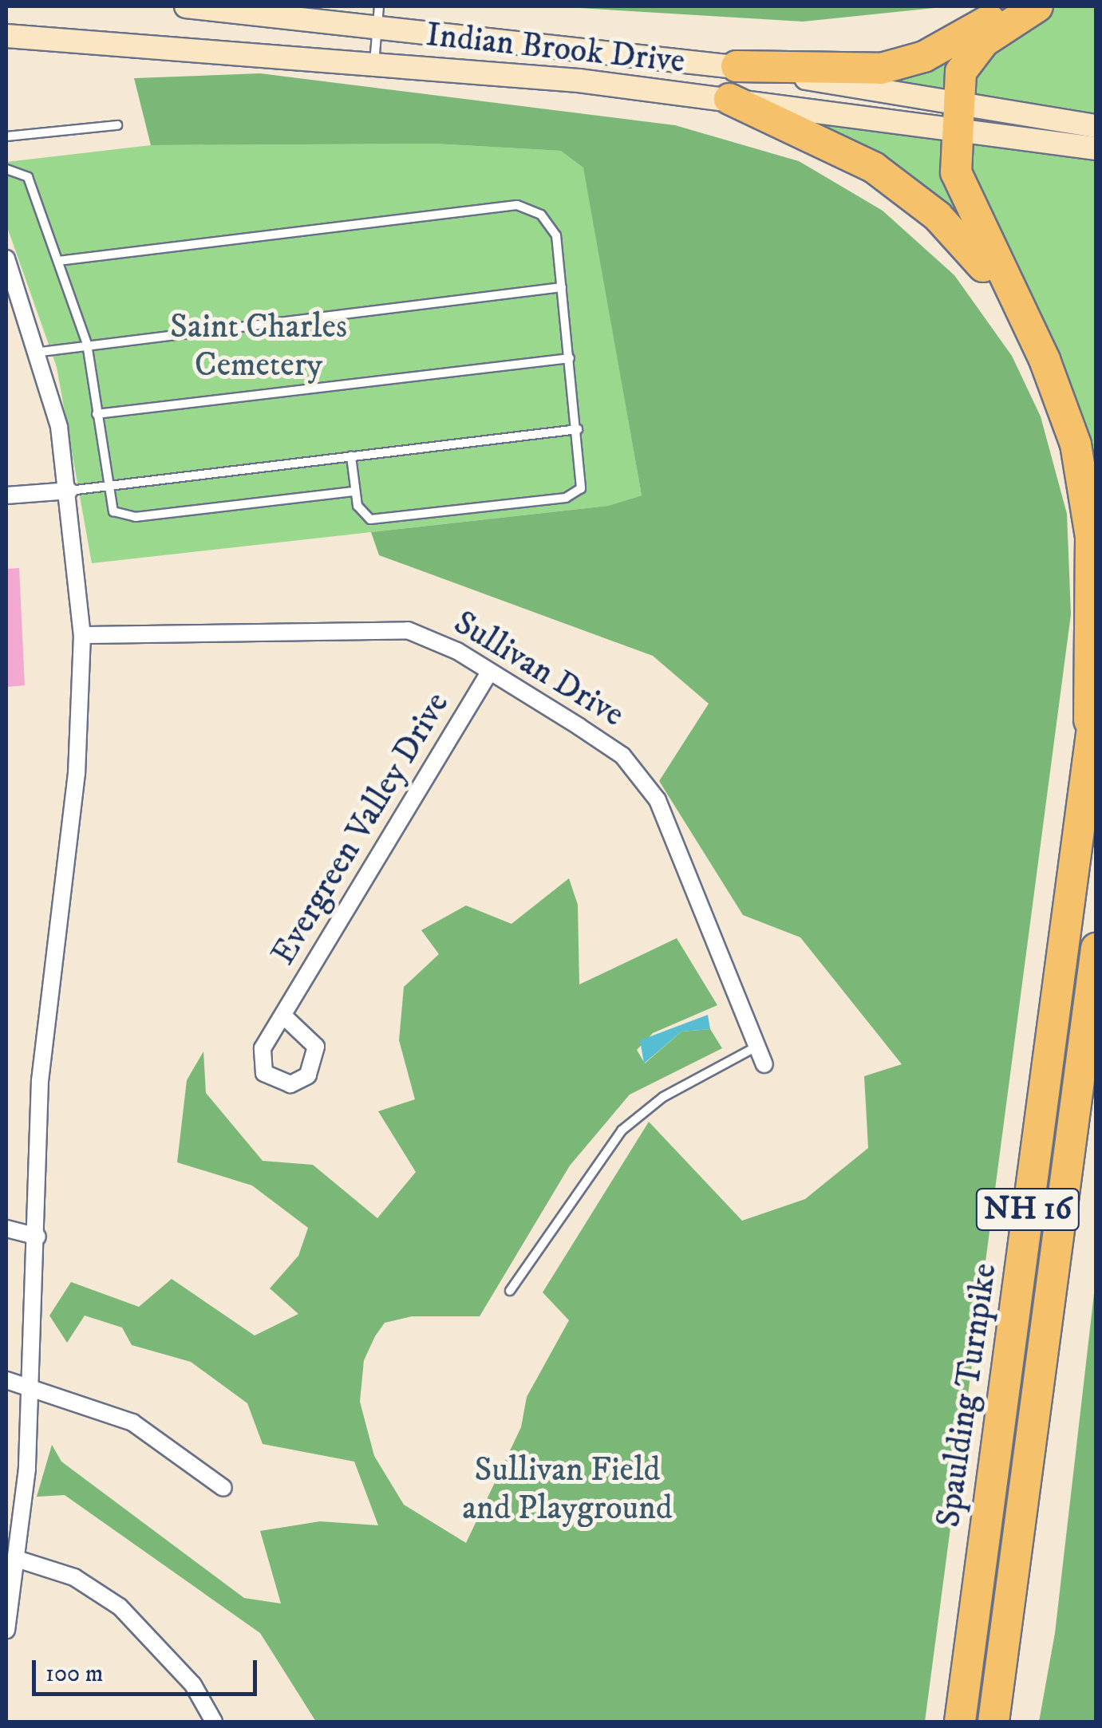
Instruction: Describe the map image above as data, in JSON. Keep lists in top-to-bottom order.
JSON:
{
  "streets": {
    "highway": ["NH 16", "Spaulding Turnpike"],
    "main road": ["Indian Brook Drive"],
    "street": ["Sullivan Drive", "Evergreen Valley Drive"]
  },
  "crossings": [
    ["Sullivan Drive", "Evergreen Valley Drive"]
  ],
  "parks": ["Saint Charles Cemetery", "Sullivan Field and Playground"],
  "scale_bar": "100 m"
}
